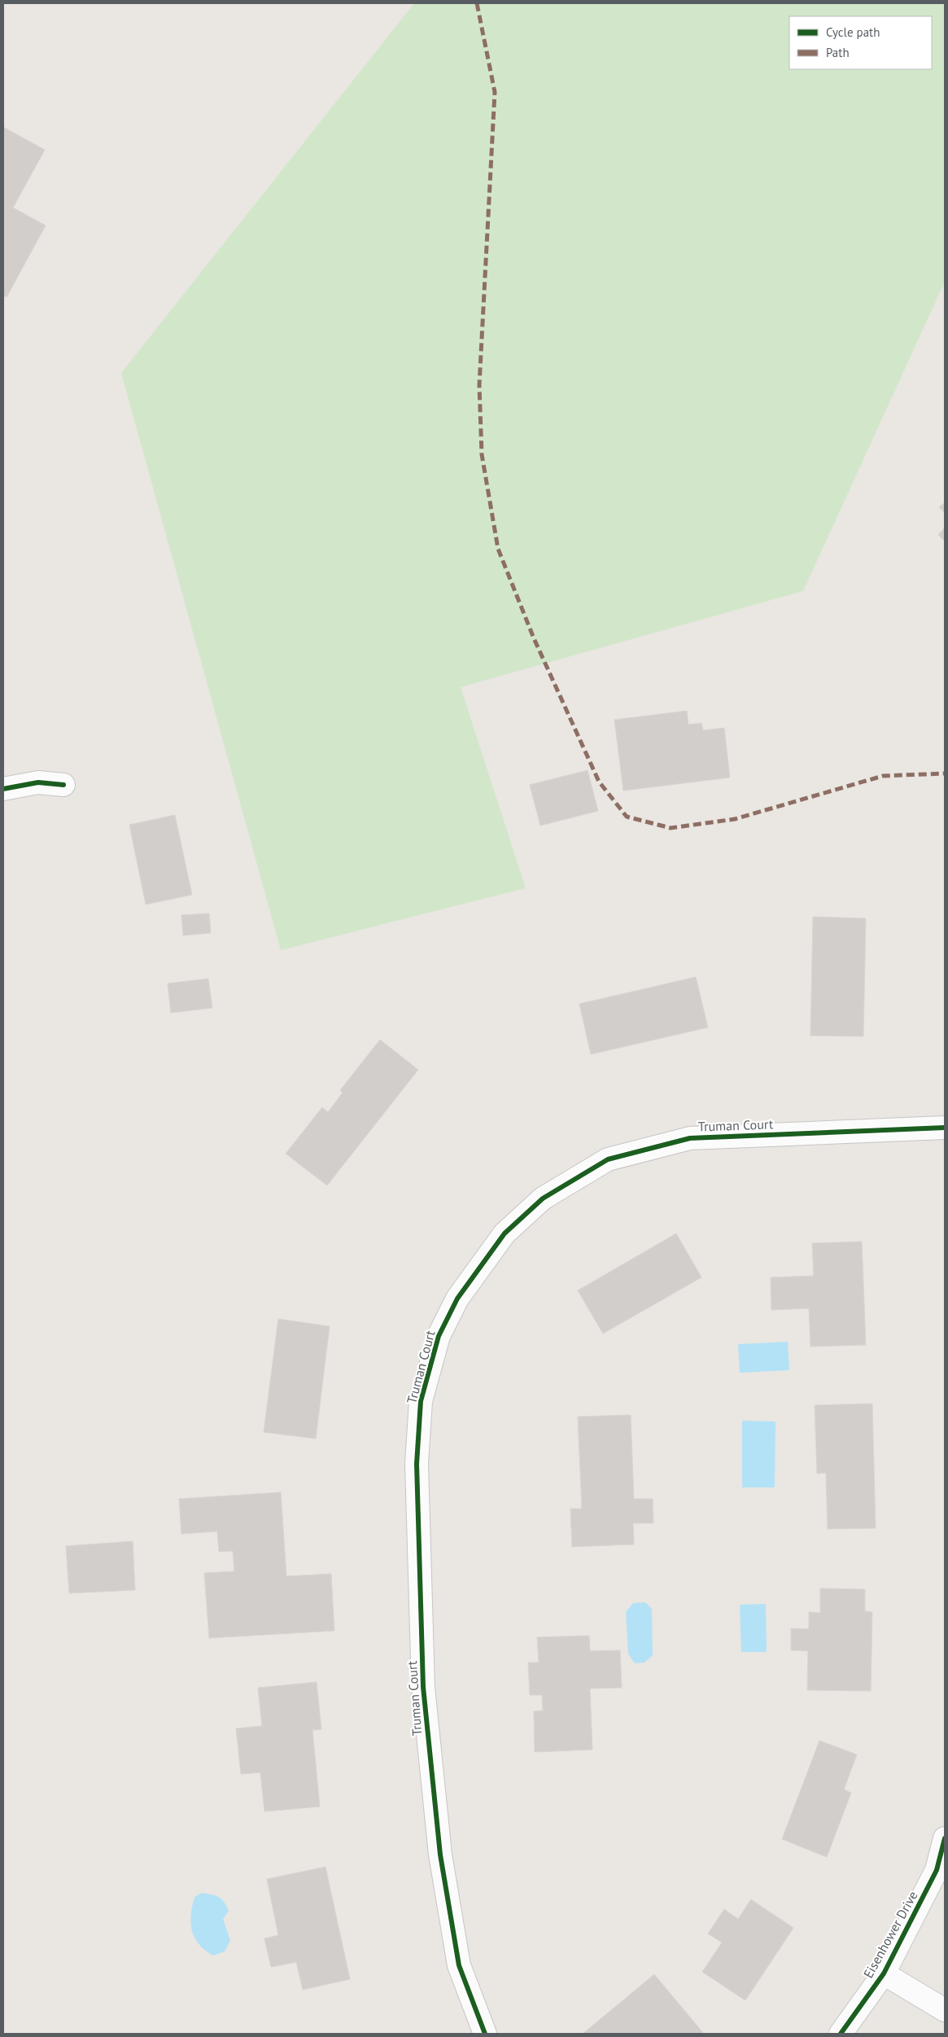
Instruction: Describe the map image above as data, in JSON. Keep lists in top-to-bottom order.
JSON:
{
  "streets": {
    "street": ["Truman Court", "Eisenhower Drive"]
  },
  "legend": ["Cycle path", "Path"]
}
